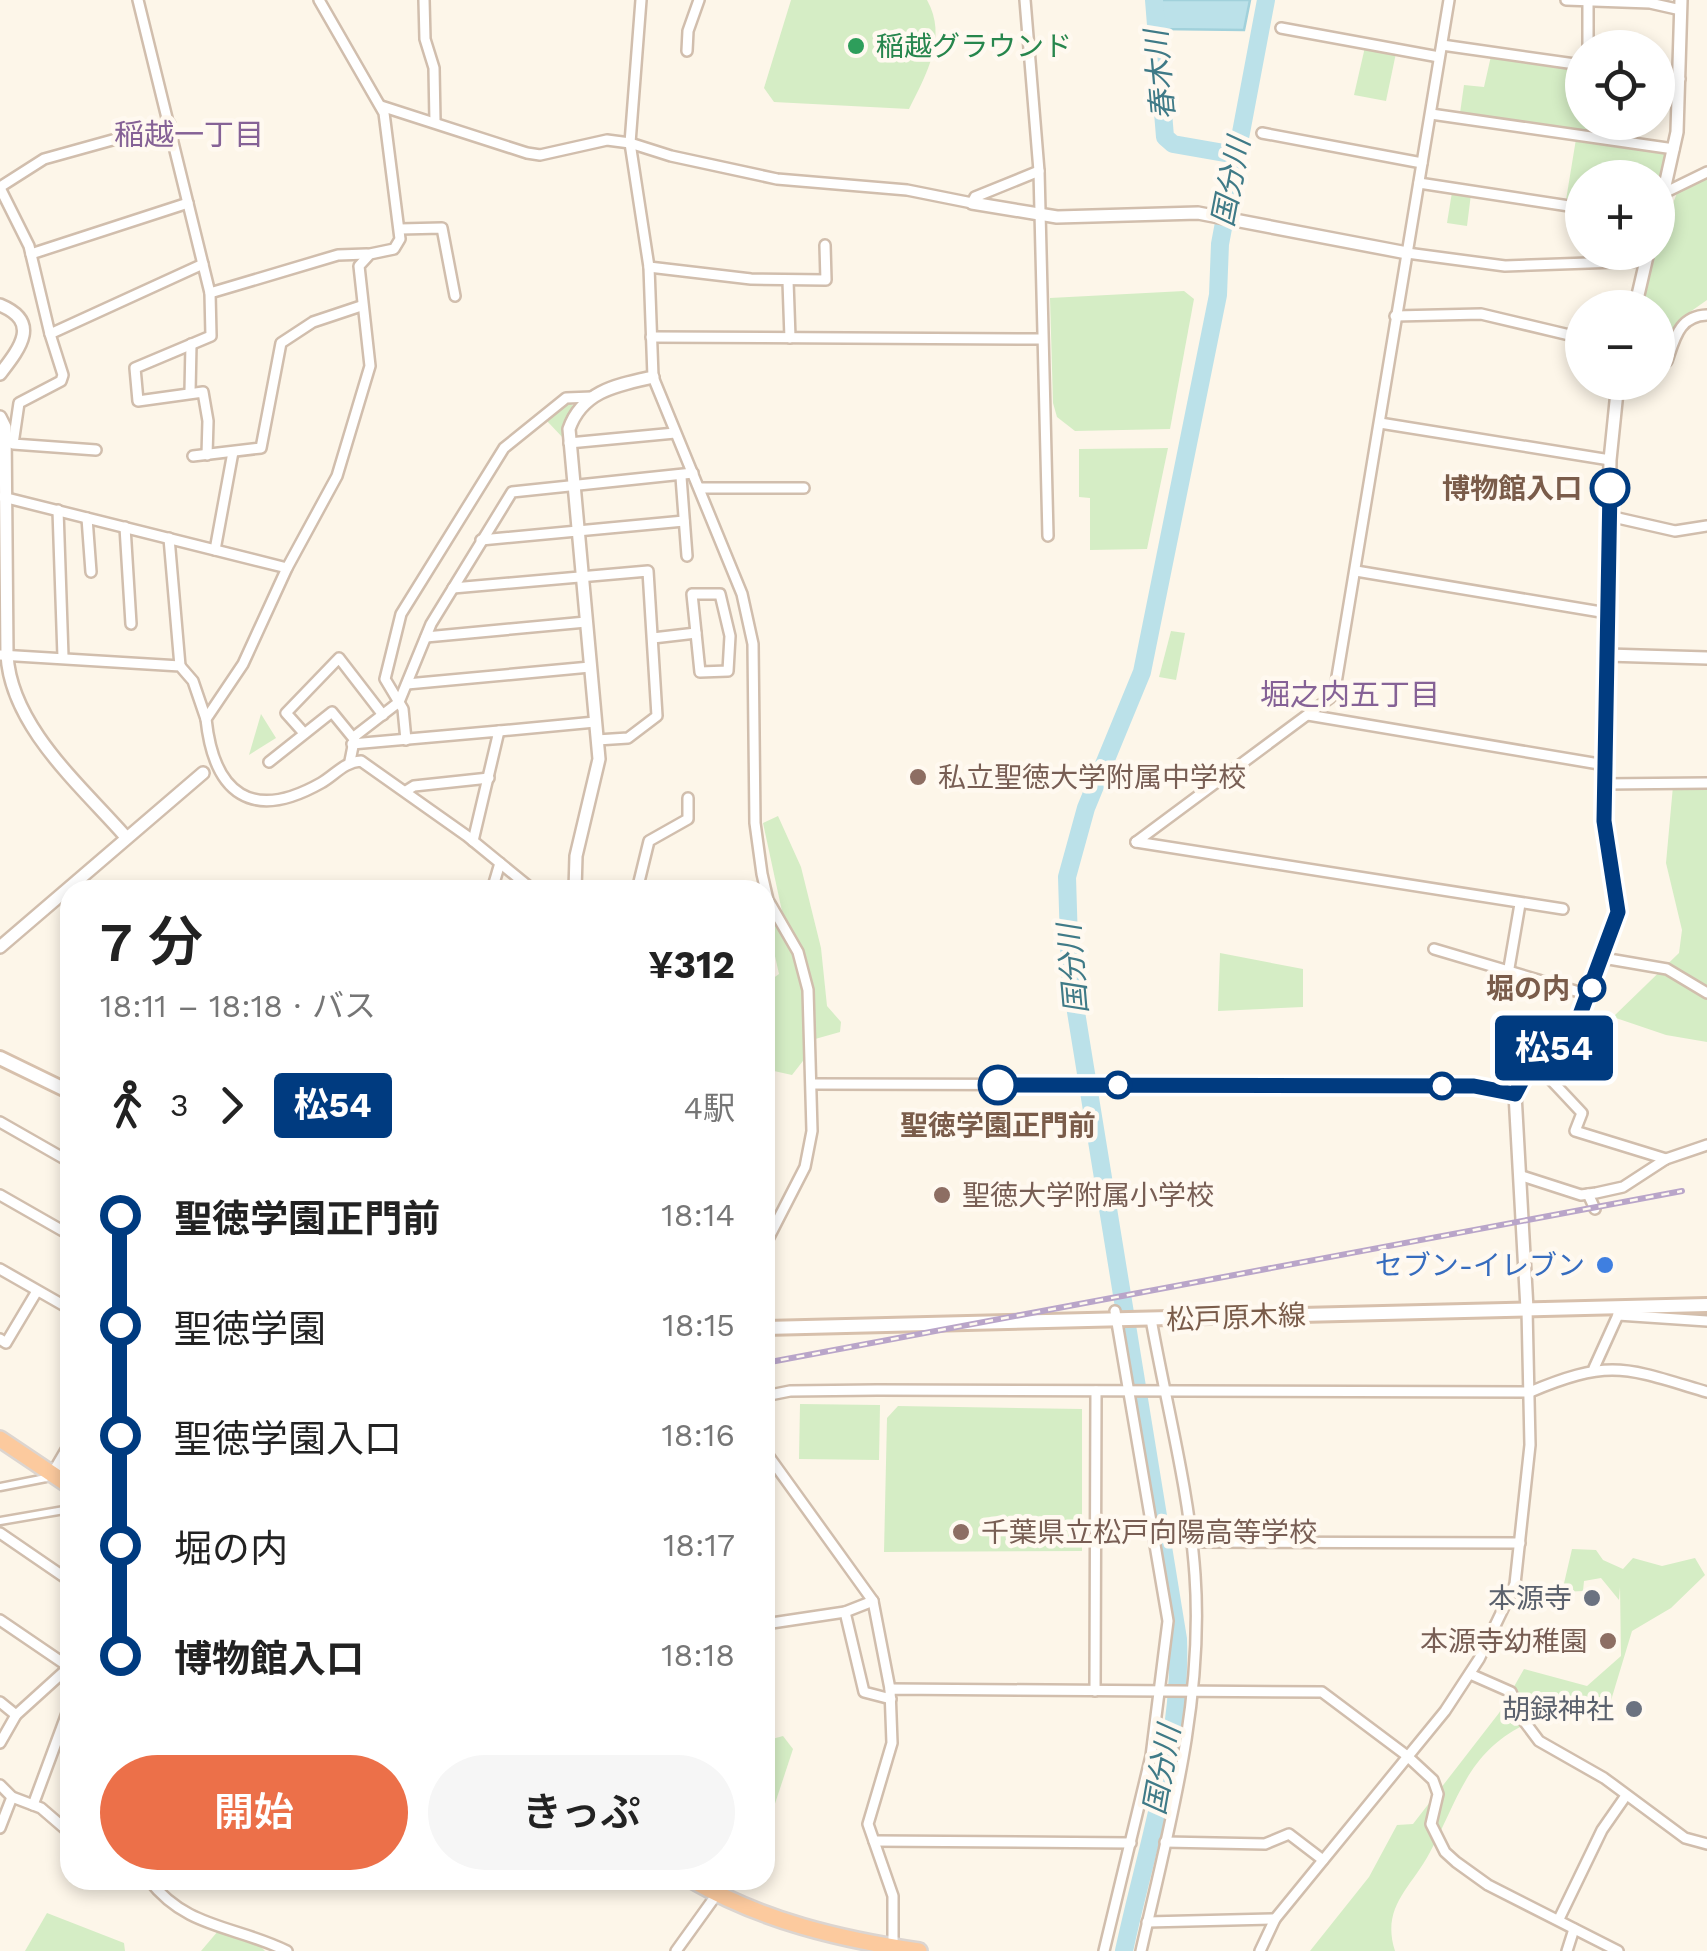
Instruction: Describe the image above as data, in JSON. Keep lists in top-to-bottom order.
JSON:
{
  "streets": {
    "main road": ["松戸原木線"]
  },
  "districts": ["稲越一丁目", "堀之内五丁目"],
  "water": ["春木川", "国分川"],
  "places": [
    "稲越グラウンド",
    "博物館入口",
    "私立聖徳大学附属中学校",
    "堀の内",
    "聖徳学園正門前",
    "聖徳大学附属小学校",
    "セブン-イレブン",
    "千葉県立松戸向陽高等学校",
    "本源寺",
    "本源寺幼稚園",
    "胡録神社"
  ],
  "lines": ["bus line 松54"],
  "page": {
    "on_map": "松54",
    "map_buttons": ["+", "−"],
    "heading": ["7 分", "18:11 – 18:18 · バス", "¥312"],
    "legs": ["3", "松54", "4駅"],
    "list": [
      {
        "name": "聖徳学園正門前",
        "value": "18:14"
      },
      {
        "name": "聖徳学園",
        "value": "18:15"
      },
      {
        "name": "聖徳学園入口",
        "value": "18:16"
      },
      {
        "name": "堀の内",
        "value": "18:17"
      },
      {
        "name": "博物館入口",
        "value": "18:18"
      }
    ],
    "buttons": ["開始", "きっぷ"]
  }
}
